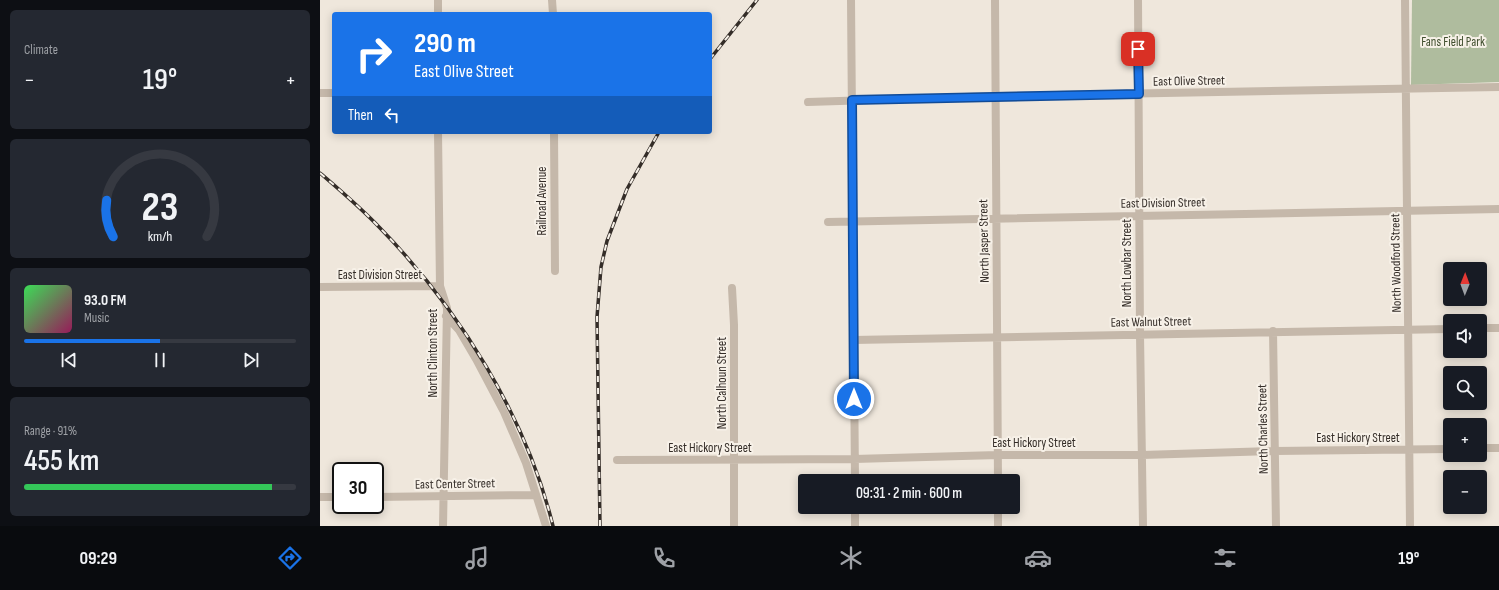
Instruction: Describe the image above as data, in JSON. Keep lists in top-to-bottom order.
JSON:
{
  "streets": {
    "street": [
      "East Olive Street",
      "Railroad Avenue",
      "East Division Street",
      "North Jasper Street",
      "North Lowbar Street",
      "North Woodford Street",
      "East Walnut Street",
      "North Clinton Street",
      "North Calhoun Street",
      "North Charles Street",
      "East Hickory Street",
      "East Center Street"
    ]
  },
  "crossings": [
    ["East Olive Street", "North Jasper Street"],
    ["East Olive Street", "North Lowbar Street"],
    ["East Olive Street", "North Woodford Street"],
    ["East Division Street", "North Jasper Street"],
    ["East Division Street", "North Lowbar Street"],
    ["East Division Street", "North Woodford Street"],
    ["East Division Street", "North Clinton Street"],
    ["North Jasper Street", "East Walnut Street"],
    ["North Jasper Street", "East Hickory Street"],
    ["North Lowbar Street", "East Walnut Street"],
    ["North Lowbar Street", "East Hickory Street"],
    ["North Woodford Street", "East Walnut Street"],
    ["North Woodford Street", "East Hickory Street"],
    ["East Walnut Street", "North Charles Street"],
    ["North Clinton Street", "East Center Street"],
    ["North Calhoun Street", "East Hickory Street"],
    ["North Charles Street", "East Hickory Street"]
  ],
  "parks": ["Fans Field Park"],
  "north": "top",
  "page": {
    "tile": [
      "Climate",
      ["Range · 91%", "455 km"]
    ],
    "turn": ["290 m", "East Olive Street"],
    "heat": ["−", "19°", "+"],
    "then": "Then",
    "map_buttons": ["+", "−"],
    "song": ["93.0 FM", "Music"],
    "limit": "30",
    "trip": "09:31 · 2 min · 600 m",
    "tabs": ["09:29", "19°"],
    "gauge": ["23", "km/h"]
  }
}
